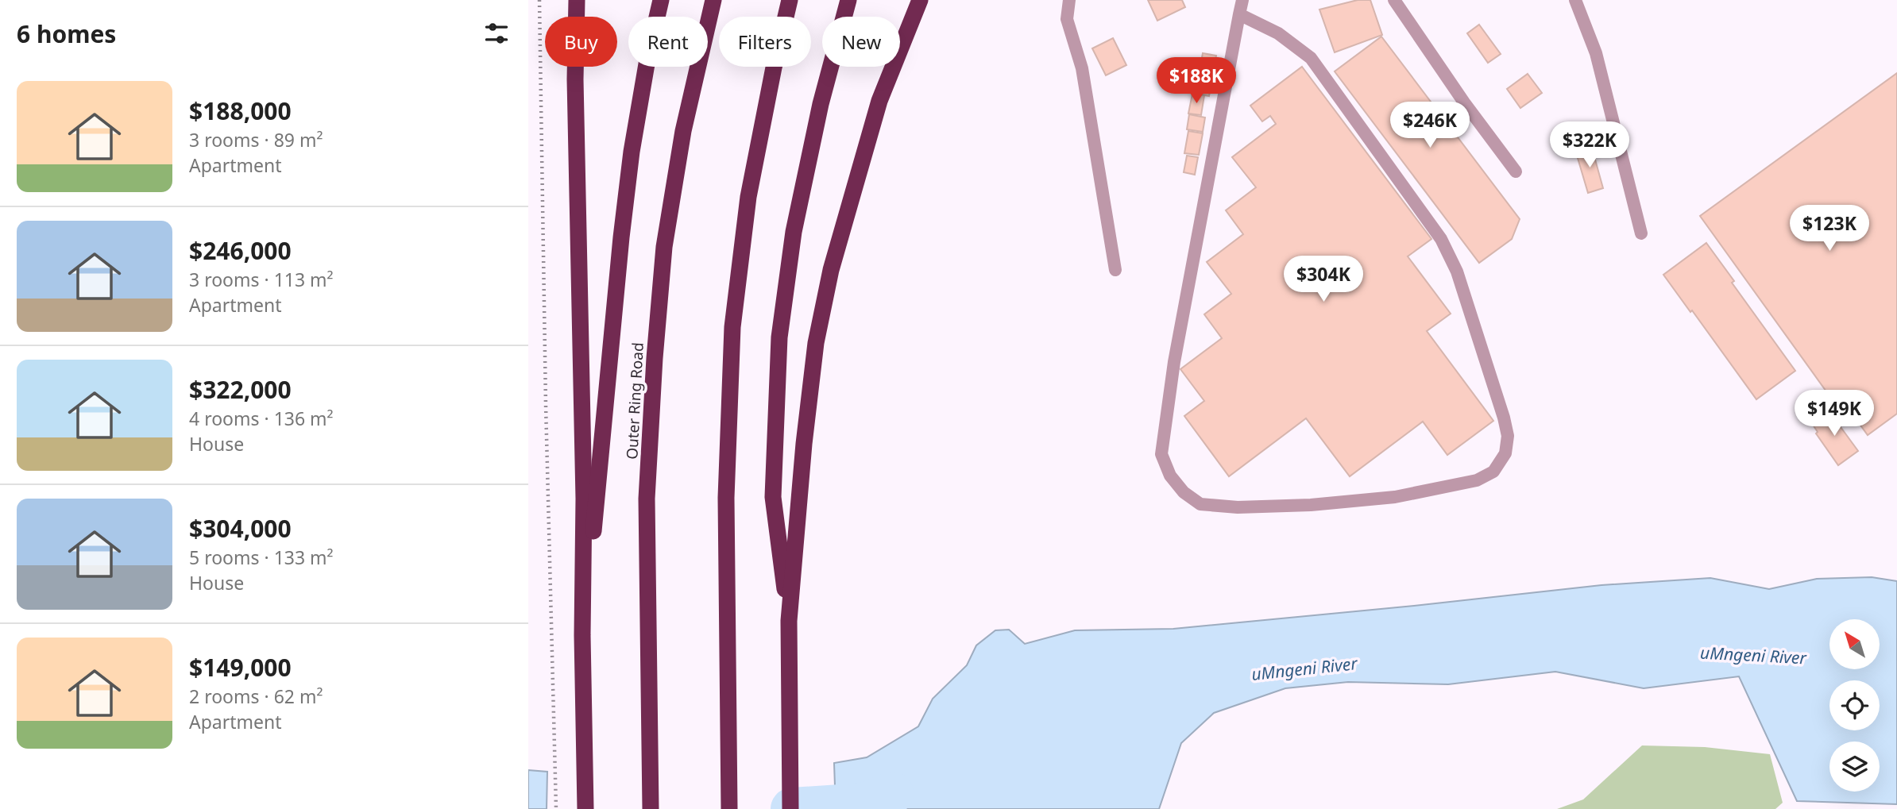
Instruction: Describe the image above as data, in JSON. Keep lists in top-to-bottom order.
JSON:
{
  "streets": {
    "highway": ["Outer Ring Road"]
  },
  "water": ["uMngeni River"],
  "north": "top left",
  "page": {
    "heading": "6 homes",
    "chip": [
      "Buy",
      "Rent",
      "Filters",
      "New"
    ],
    "price": [
      "$188K",
      "$246K",
      "$322K",
      "$123K",
      "$304K",
      "$149K"
    ],
    "list": [
      {
        "name": "$188,000",
        "note": "3 rooms · 89 m² · Apartment"
      },
      {
        "name": "$246,000",
        "note": "3 rooms · 113 m² · Apartment"
      },
      {
        "name": "$322,000",
        "note": "4 rooms · 136 m² · House"
      },
      {
        "name": "$304,000",
        "note": "5 rooms · 133 m² · House"
      },
      {
        "name": "$149,000",
        "note": "2 rooms · 62 m² · Apartment"
      }
    ]
  }
}
